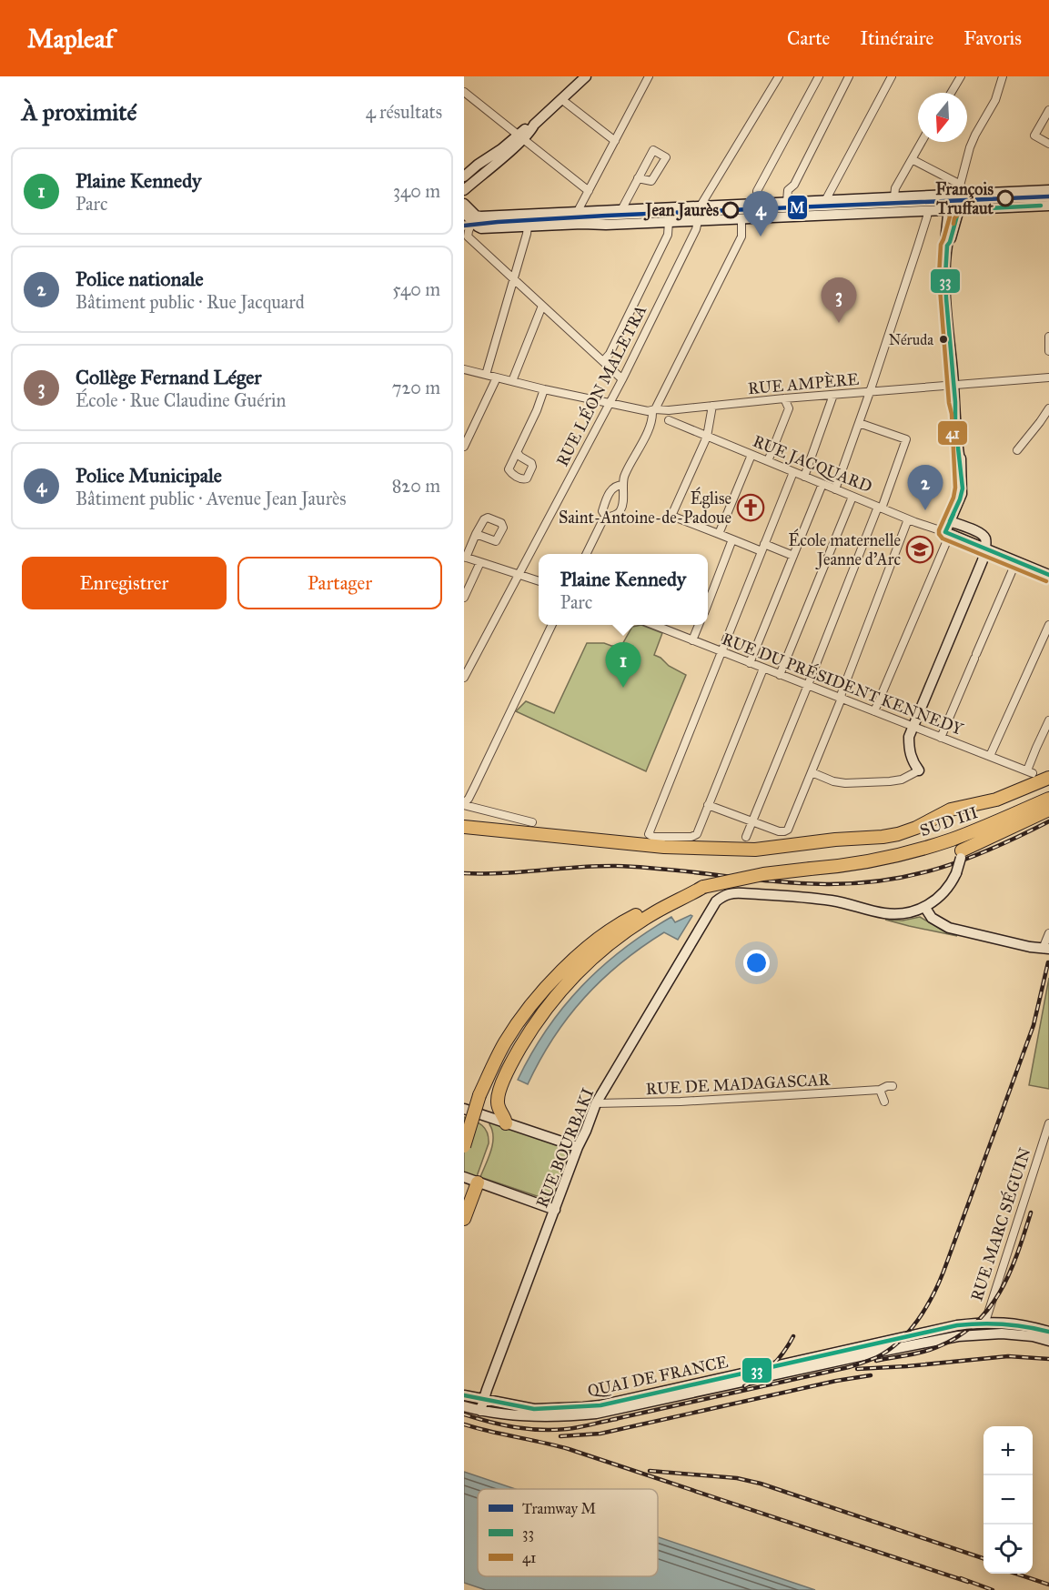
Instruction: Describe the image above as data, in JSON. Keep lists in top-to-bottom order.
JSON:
{
  "streets": {
    "highway": ["SUD III"],
    "main road": ["RUE BOURBAKI", "RUE MARC SÉGUIN", "QUAI DE FRANCE"],
    "street": [
      "RUE AMPÈRE",
      "RUE LÉON MALETRA",
      "RUE JACQUARD",
      "RUE DU PRÉSIDENT KENNEDY",
      "RUE DE MADAGASCAR"
    ]
  },
  "crossings": [
    ["RUE DE MADAGASCAR", "RUE BOURBAKI"],
    ["RUE BOURBAKI", "QUAI DE FRANCE"],
    ["RUE MARC SÉGUIN", "QUAI DE FRANCE"]
  ],
  "places": {
    "other": ["François Truffaut", "Jean Jaurès", "Néruda"],
    "church": ["Église Saint-Antoine-de-Padoue"],
    "school or university": ["École maternelle Jeanne d'Arc"]
  },
  "lines": ["tram line M", "transit line 41", "transit line 33"],
  "legend": ["Tramway M", "33", "41"],
  "north": "bottom",
  "page": {
    "header": "Mapleaf",
    "nav": ["Carte", "Itinéraire", "Favoris"],
    "heading": ["À proximité", "4 résultats"],
    "list": [
      {
        "mark": "1",
        "name": "Plaine Kennedy",
        "note": "Parc",
        "value": "340 m"
      },
      {
        "mark": "2",
        "name": "Police nationale",
        "note": "Bâtiment public · Rue Jacquard",
        "value": "540 m"
      },
      {
        "mark": "3",
        "name": "Collège Fernand Léger",
        "note": "École · Rue Claudine Guérin",
        "value": "720 m"
      },
      {
        "mark": "4",
        "name": "Police Municipale",
        "note": "Bâtiment public · Avenue Jean Jaurès",
        "value": "820 m"
      }
    ],
    "pins": [
      "4",
      "3",
      "2",
      "1"
    ],
    "buttons": ["Enregistrer", "Partager"],
    "popup": ["Plaine Kennedy", "Parc"],
    "map_buttons": ["+", "−"]
  }
}
